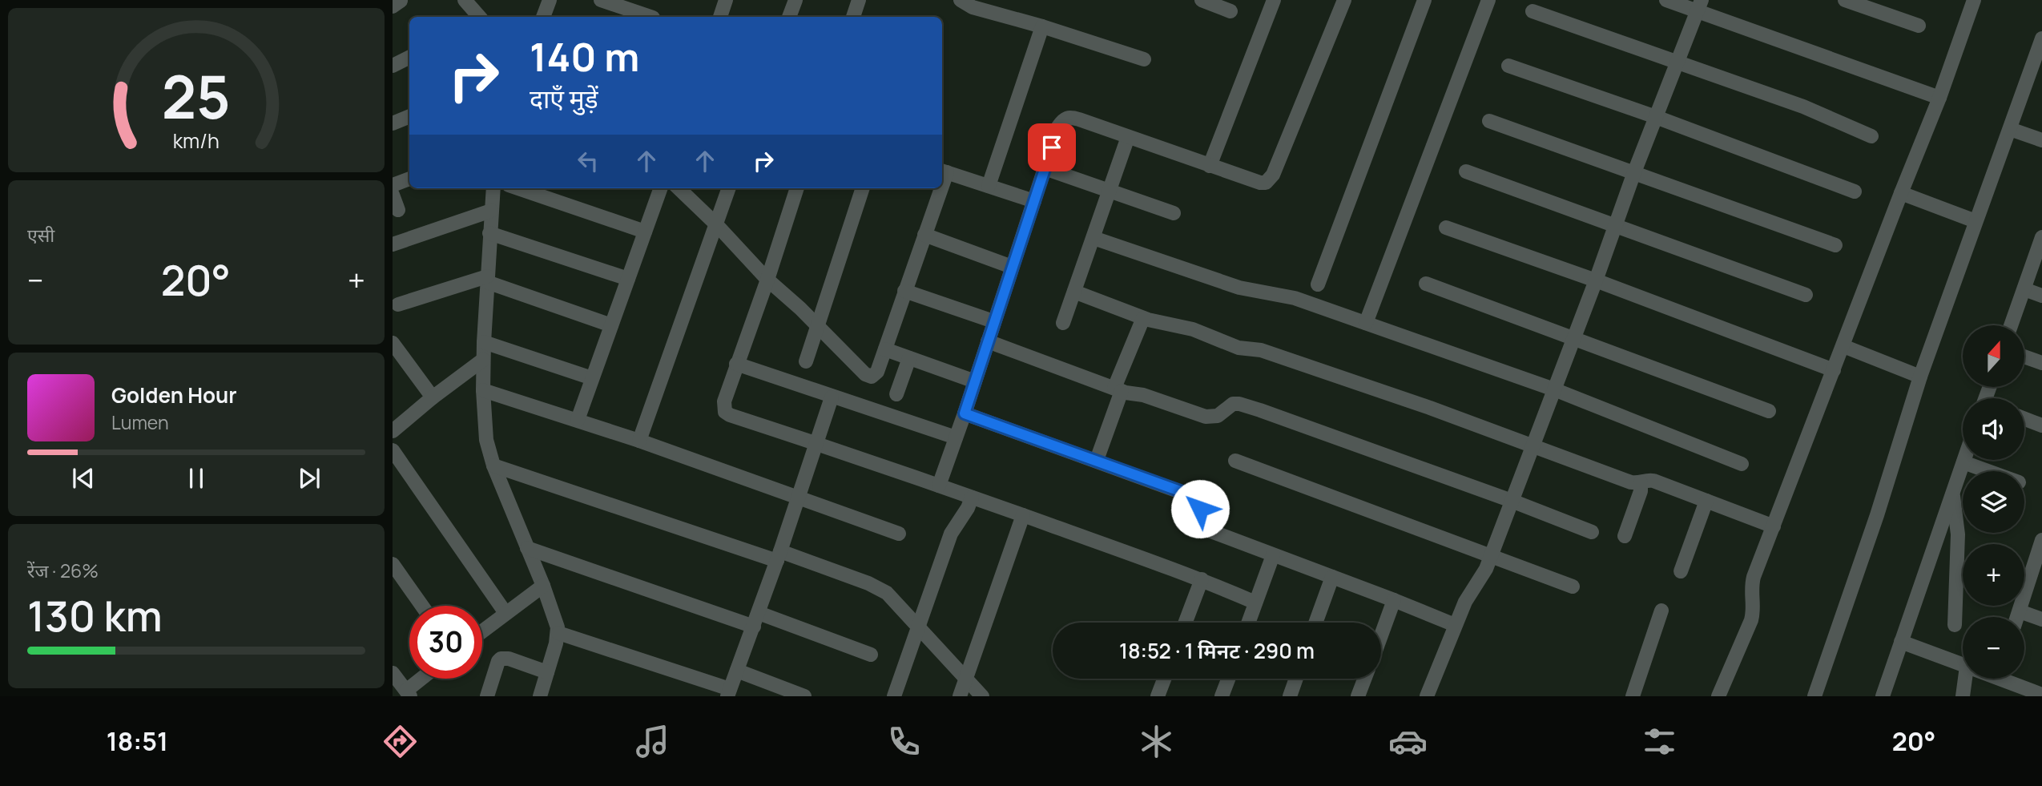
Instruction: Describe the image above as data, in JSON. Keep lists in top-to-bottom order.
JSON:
{
  "north": "top",
  "page": {
    "turn": ["140 m", "दाएँ मुड़ें"],
    "tile": [
      "एसी",
      ["रेंज · 26%", "130 km"]
    ],
    "heat": ["−", "20°", "+"],
    "map_buttons": ["+", "−"],
    "song": ["Golden Hour", "Lumen"],
    "limit": "30",
    "trip": "18:52 · 1 मिनट · 290 m",
    "tabs": ["18:51", "20°"],
    "gauge": ["25", "km/h"]
  }
}
